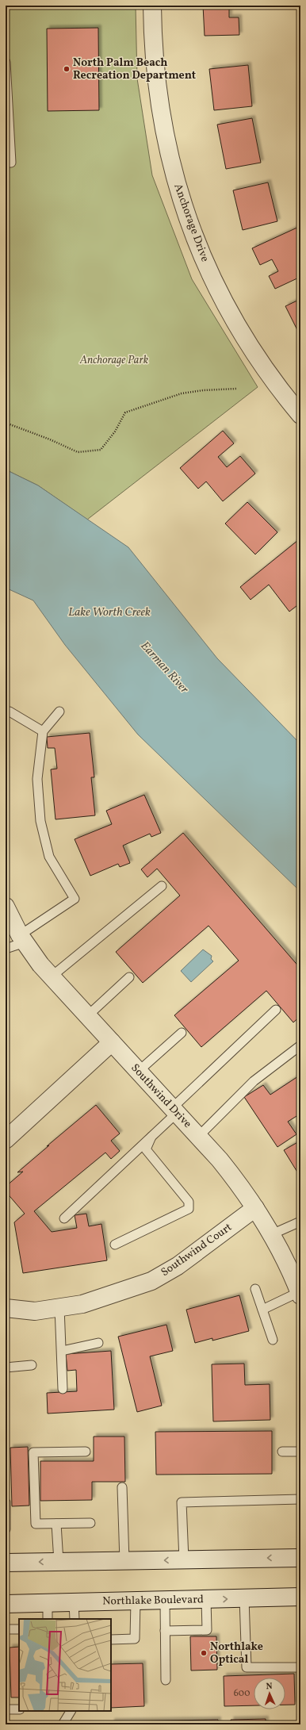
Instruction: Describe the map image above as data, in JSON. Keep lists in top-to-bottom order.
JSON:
{
  "streets": {
    "street": [
      "Anchorage Drive",
      "Southwind Drive",
      "Southwind Court",
      "Northlake Boulevard"
    ]
  },
  "crossings": [
    ["Southwind Drive", "Southwind Court"]
  ],
  "water": ["Lake Worth Creek", "Earman River"],
  "parks": ["Anchorage Park"],
  "places": ["North Palm Beach Recreation Department", "Northlake Optical"],
  "house_numbers": ["600"],
  "north": "top"
}
